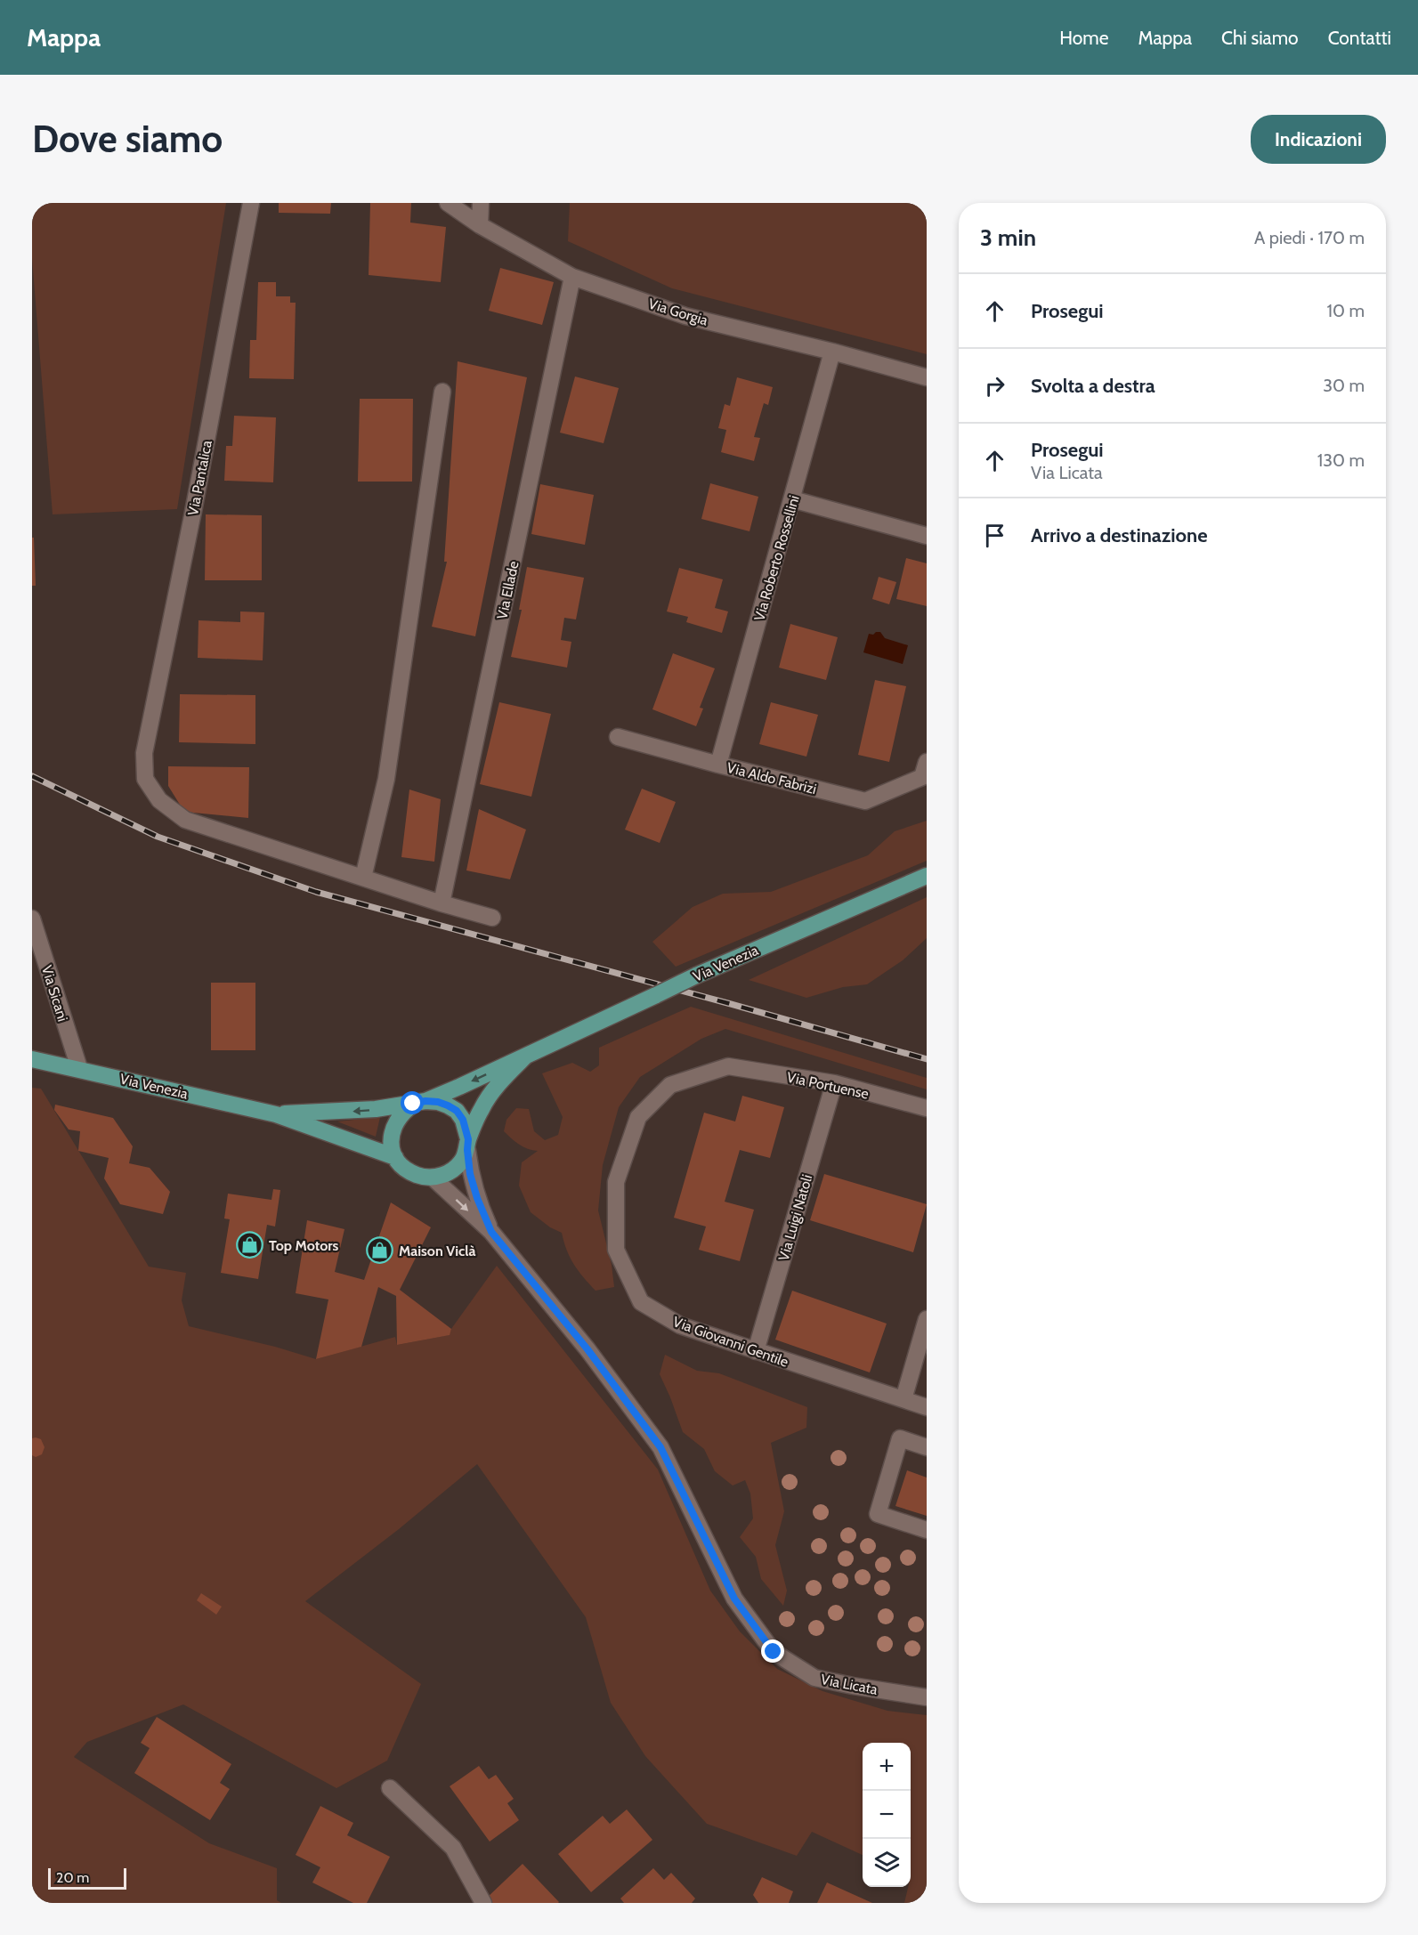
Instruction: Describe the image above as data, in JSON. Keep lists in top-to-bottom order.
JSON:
{
  "streets": {
    "main road": ["Via Venezia"],
    "street": [
      "Via Gorgia",
      "Via Pantalica",
      "Via Roberto Rossellini",
      "Via Ellade",
      "Via Aldo Fabrizi",
      "Via Sicani",
      "Via Portuense",
      "Via Luigi Natoli",
      "Via Giovanni Gentile",
      "Via Licata"
    ]
  },
  "crossings": [
    ["Via Gorgia", "Via Roberto Rossellini"],
    ["Via Gorgia", "Via Ellade"],
    ["Via Pantalica", "Via Ellade"],
    ["Via Roberto Rossellini", "Via Aldo Fabrizi"],
    ["Via Venezia", "Via Sicani"],
    ["Via Portuense", "Via Luigi Natoli"],
    ["Via Portuense", "Via Giovanni Gentile"],
    ["Via Luigi Natoli", "Via Giovanni Gentile"]
  ],
  "places": {
    "shop": ["Top Motors", "Maison Viclà"]
  },
  "scale_bar": "20 m",
  "page": {
    "header": "Mappa",
    "nav": [
      "Home",
      "Mappa",
      "Chi siamo",
      "Contatti"
    ],
    "buttons": "Indicazioni",
    "title": "Dove siamo",
    "heading": ["3 min", "A piedi · 170 m"],
    "list": [
      ["Prosegui", "10 m"],
      ["Svolta a destra", "30 m"],
      ["Prosegui", "Via Licata", "130 m"],
      "Arrivo a destinazione"
    ],
    "map_buttons": ["+", "−"],
    "scale": "20 m"
  }
}
